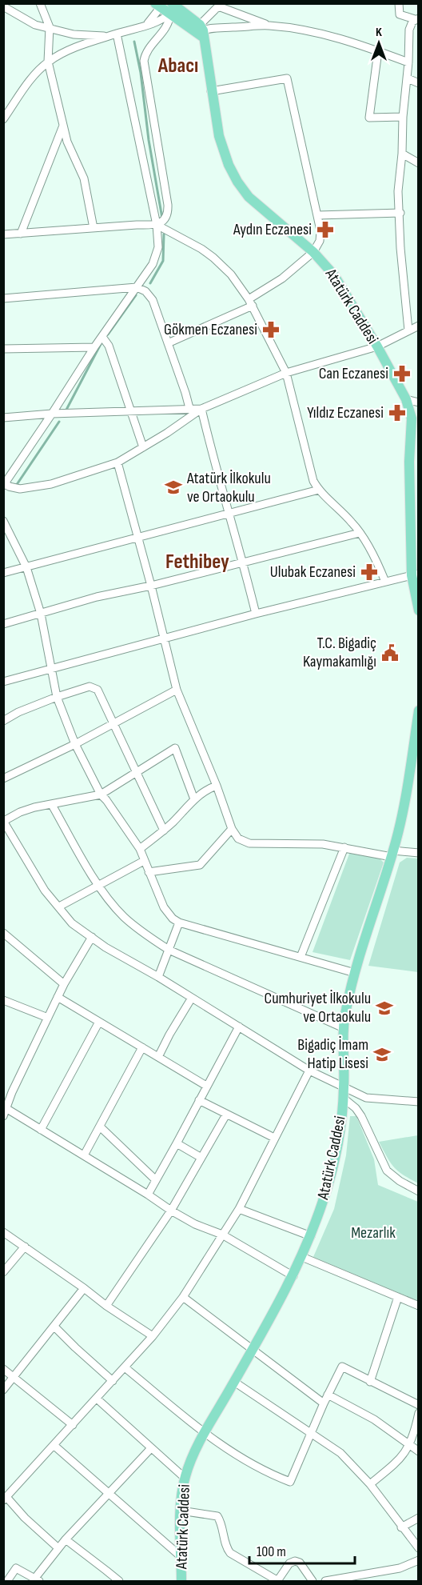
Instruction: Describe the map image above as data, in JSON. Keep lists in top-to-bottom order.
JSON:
{
  "streets": {
    "main road": ["Atatürk Caddesi"]
  },
  "districts": ["Abacı", "Fethibey"],
  "parks": ["Mezarlık"],
  "places": {
    "pharmacy": [
      "Aydın Eczanesi",
      "Gökmen Eczanesi",
      "Can Eczanesi",
      "Yıldız Eczanesi",
      "Ulubak Eczanesi"
    ],
    "school or university": ["Atatürk İlkokulu ve Ortaokulu", "Cumhuriyet İlkokulu ve Ortaokulu", "Bigadiç İmam Hatip Lisesi"],
    "public building": ["T.C. Bigadiç Kaymakamlığı"]
  },
  "scale_bar": "100 m",
  "north": "top"
}
